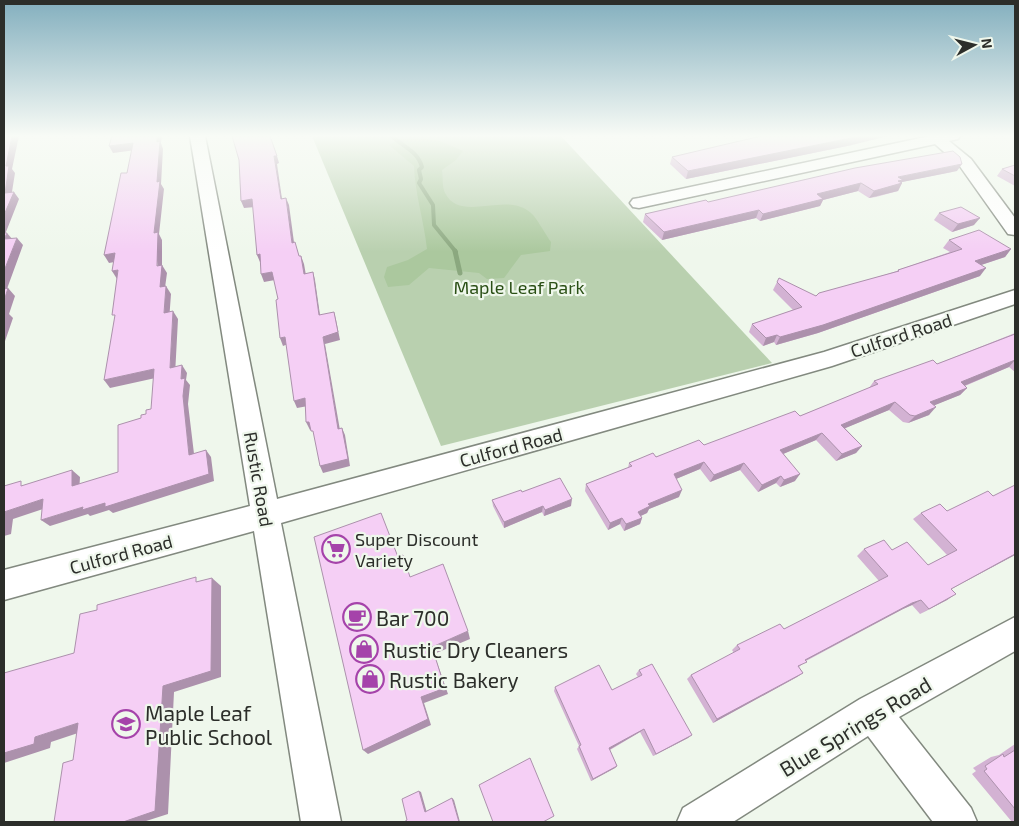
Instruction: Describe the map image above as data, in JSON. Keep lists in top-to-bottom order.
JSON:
{
  "streets": {
    "street": ["Culford Road", "Rustic Road", "Blue Springs Road"]
  },
  "crossings": [
    ["Culford Road", "Rustic Road"]
  ],
  "parks": ["Maple Leaf Park"],
  "places": {
    "supermarket": ["Super Discount Variety"],
    "cafe": ["Bar 700"],
    "shop": ["Rustic Dry Cleaners", "Rustic Bakery"],
    "school or university": ["Maple Leaf Public School"]
  },
  "north": "right"
}
